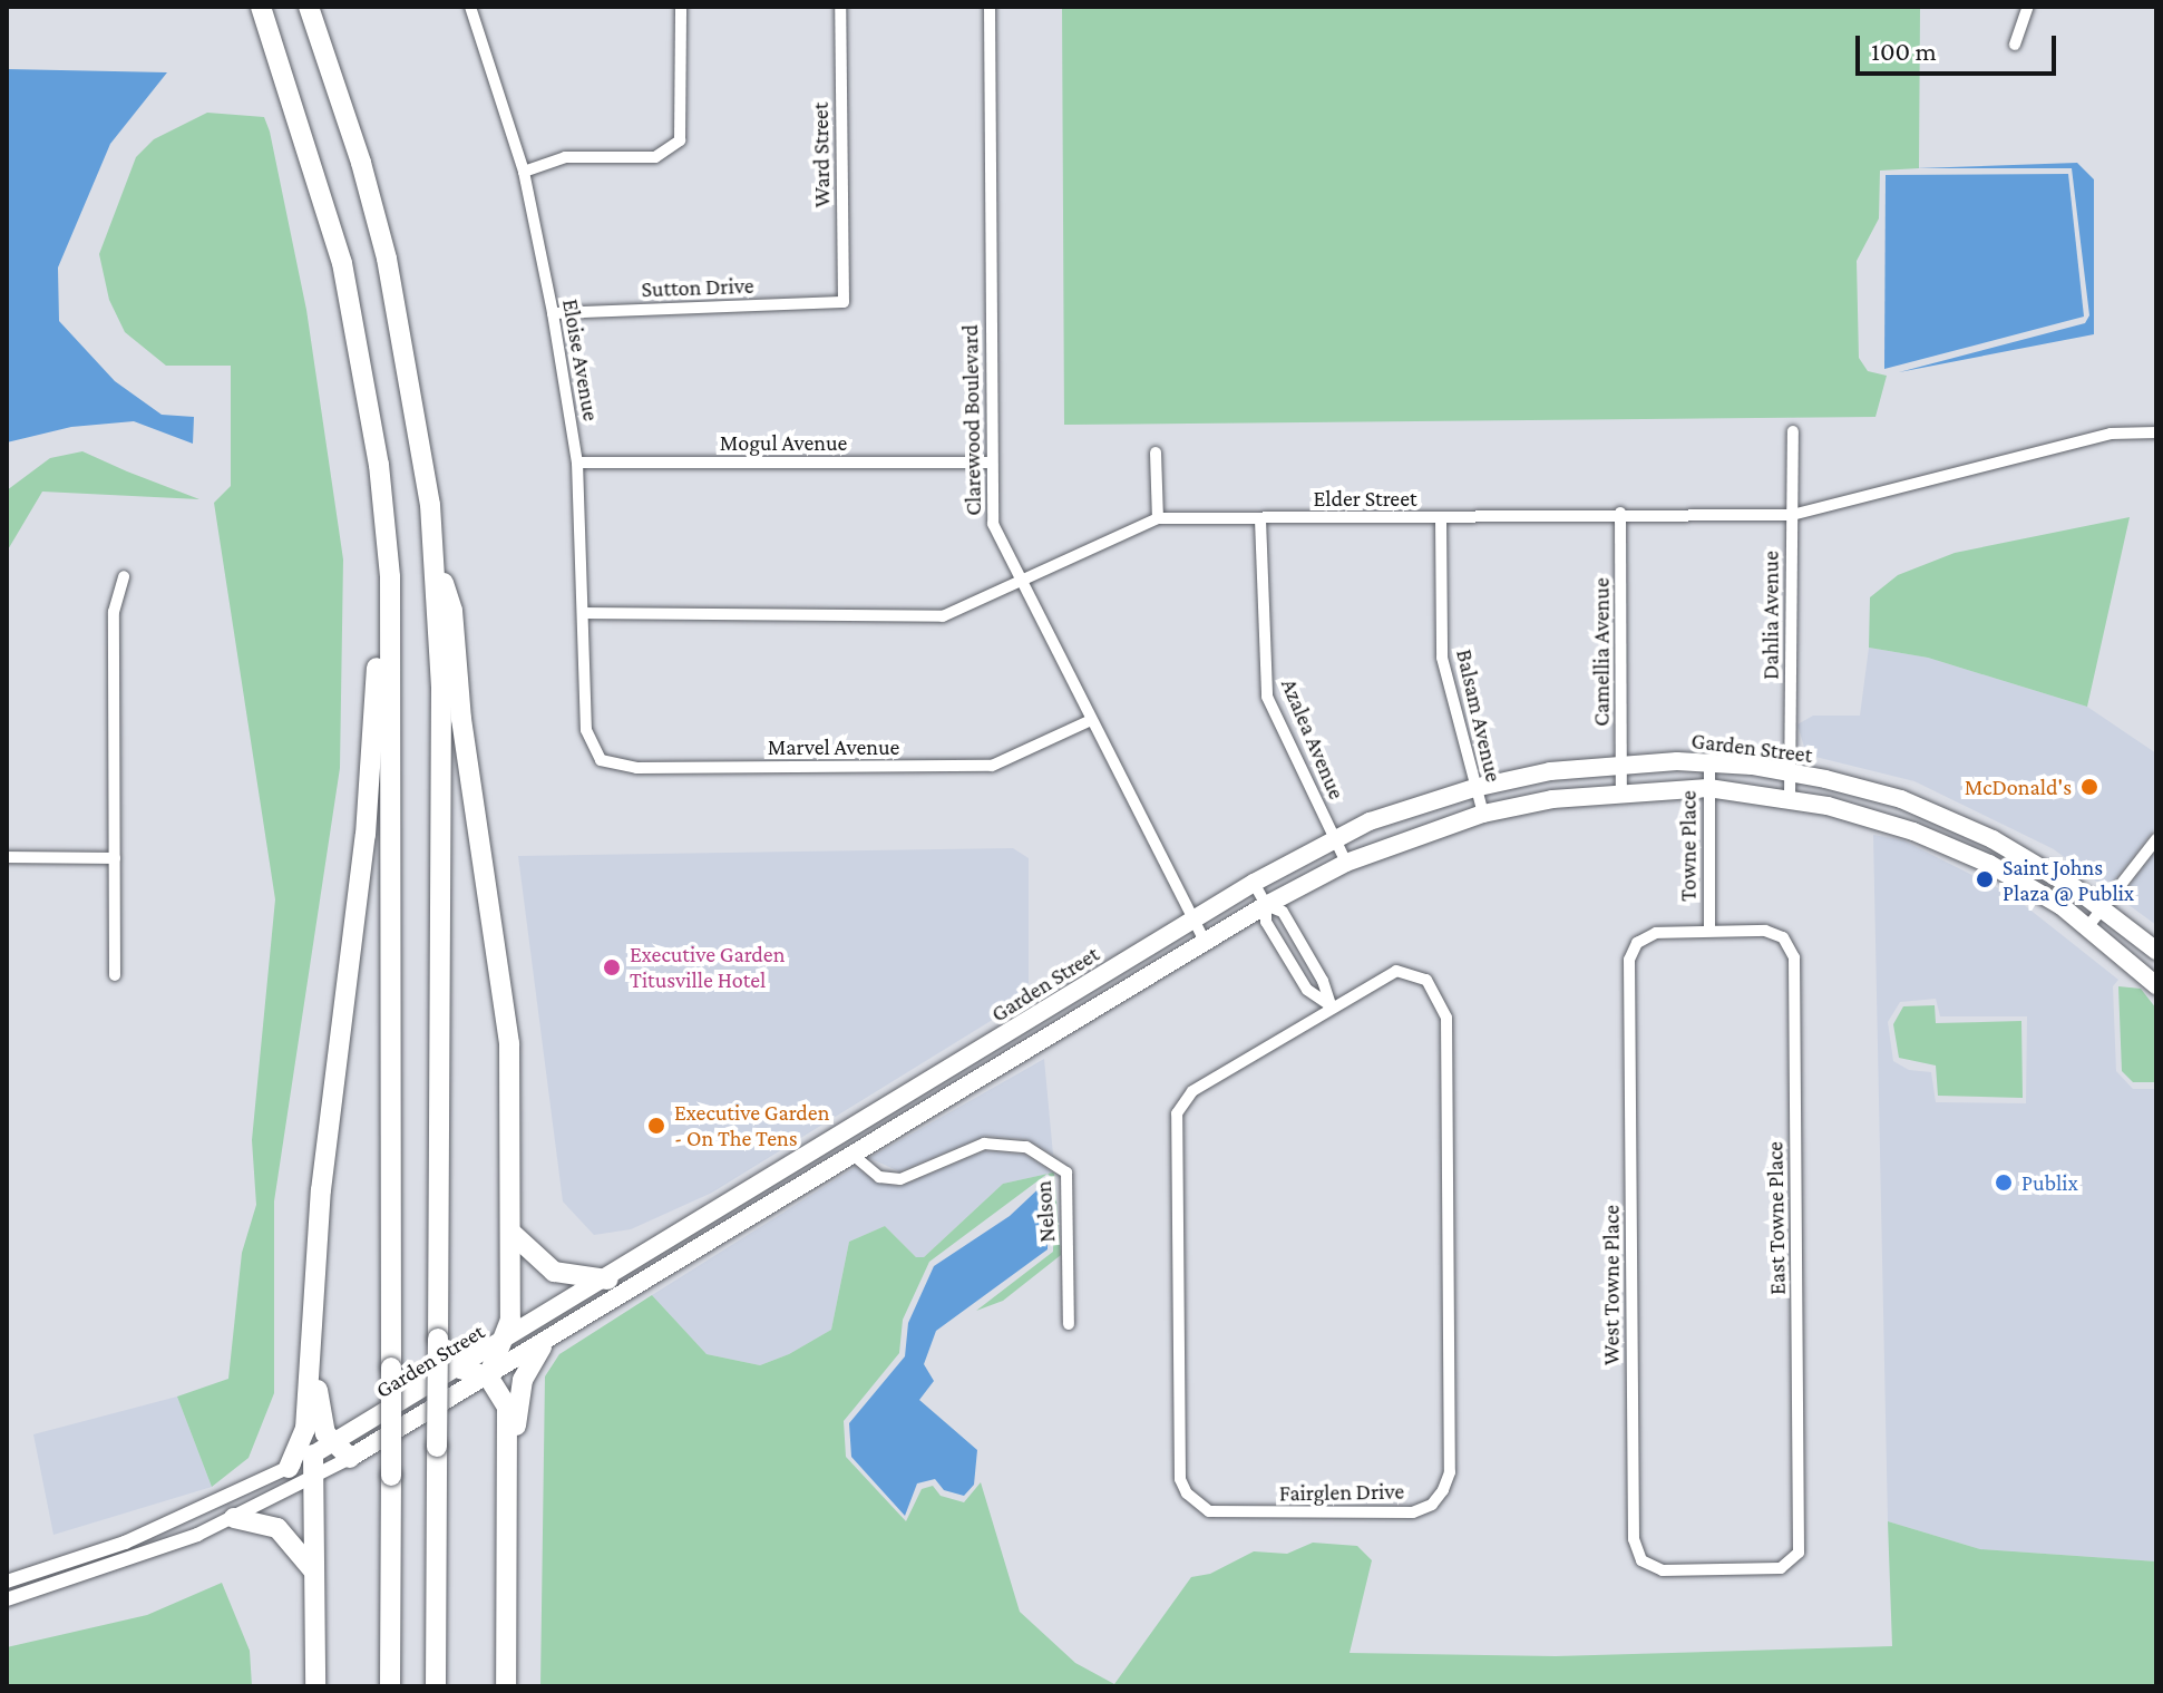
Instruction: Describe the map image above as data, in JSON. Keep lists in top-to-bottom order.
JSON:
{
  "streets": {
    "main road": ["Garden Street"],
    "street": [
      "Ward Street",
      "Sutton Drive",
      "Eloise Avenue",
      "Clarewood Boulevard",
      "Mogul Avenue",
      "Elder Street",
      "Dahlia Avenue",
      "Camellia Avenue",
      "Balsam Avenue",
      "Azalea Avenue",
      "Marvel Avenue",
      "Towne Place",
      "Nelson",
      "East Towne Place",
      "West Towne Place",
      "Fairglen Drive"
    ]
  },
  "crossings": [
    ["Ward Street", "Sutton Drive"],
    ["Sutton Drive", "Eloise Avenue"],
    ["Eloise Avenue", "Mogul Avenue"],
    ["Eloise Avenue", "Elder Street"],
    ["Eloise Avenue", "Marvel Avenue"],
    ["Clarewood Boulevard", "Mogul Avenue"],
    ["Clarewood Boulevard", "Elder Street"],
    ["Clarewood Boulevard", "Marvel Avenue"],
    ["Clarewood Boulevard", "Garden Street"],
    ["Elder Street", "Dahlia Avenue"],
    ["Elder Street", "Camellia Avenue"],
    ["Elder Street", "Balsam Avenue"],
    ["Elder Street", "Azalea Avenue"],
    ["Dahlia Avenue", "Garden Street"],
    ["Camellia Avenue", "Garden Street"],
    ["Balsam Avenue", "Garden Street"],
    ["Azalea Avenue", "Garden Street"],
    ["Garden Street", "Towne Place"],
    ["Garden Street", "Nelson"],
    ["Towne Place", "East Towne Place"],
    ["Towne Place", "West Towne Place"],
    ["East Towne Place", "West Towne Place"]
  ],
  "places": [
    "McDonald's",
    "Saint Johns Plaza @ Publix",
    "Executive Garden Titusville Hotel",
    "Executive Garden - On The Tens",
    "Publix"
  ],
  "scale_bar": "100 m"
}
